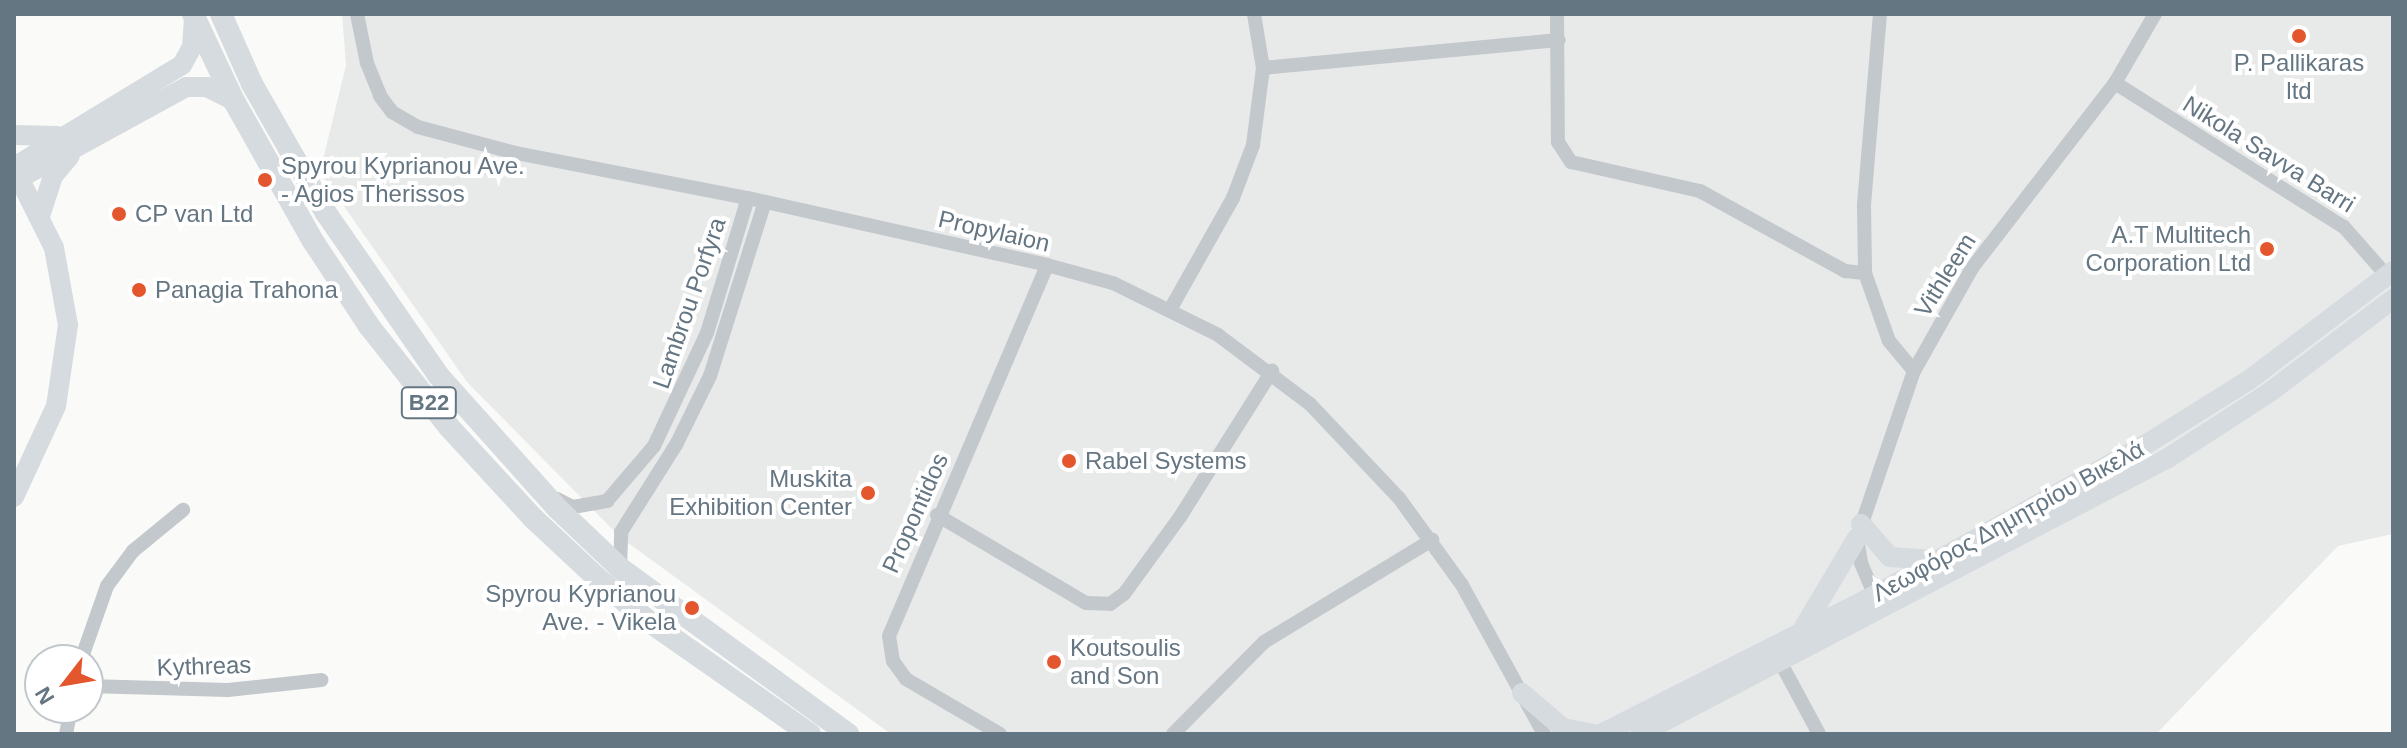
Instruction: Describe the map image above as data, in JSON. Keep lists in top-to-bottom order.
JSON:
{
  "streets": {
    "main road": ["B22", "Λεωφόρος Δημητρίου Βικελά"],
    "street": [
      "Nikola Savva Barri",
      "Propylaion",
      "Vithleem",
      "Lambrou Porfyra",
      "Propontidos",
      "Kythreas"
    ]
  },
  "crossings": [
    ["Nikola Savva Barri", "Vithleem"],
    ["Nikola Savva Barri", "Λεωφόρος Δημητρίου Βικελά"],
    ["Propylaion", "Lambrou Porfyra"],
    ["Propylaion", "Propontidos"],
    ["Lambrou Porfyra", "B22"]
  ],
  "places": [
    "P. Pallikaras ltd",
    "Spyrou Kyprianou Ave. - Agios Therissos",
    "CP van Ltd",
    "A.T Multitech Corporation Ltd",
    "Panagia Trahona",
    "Rabel Systems",
    "Muskita Exhibition Center",
    "Spyrou Kyprianou Ave. - Vikela",
    "Koutsoulis and Son"
  ],
  "north": "bottom left"
}
